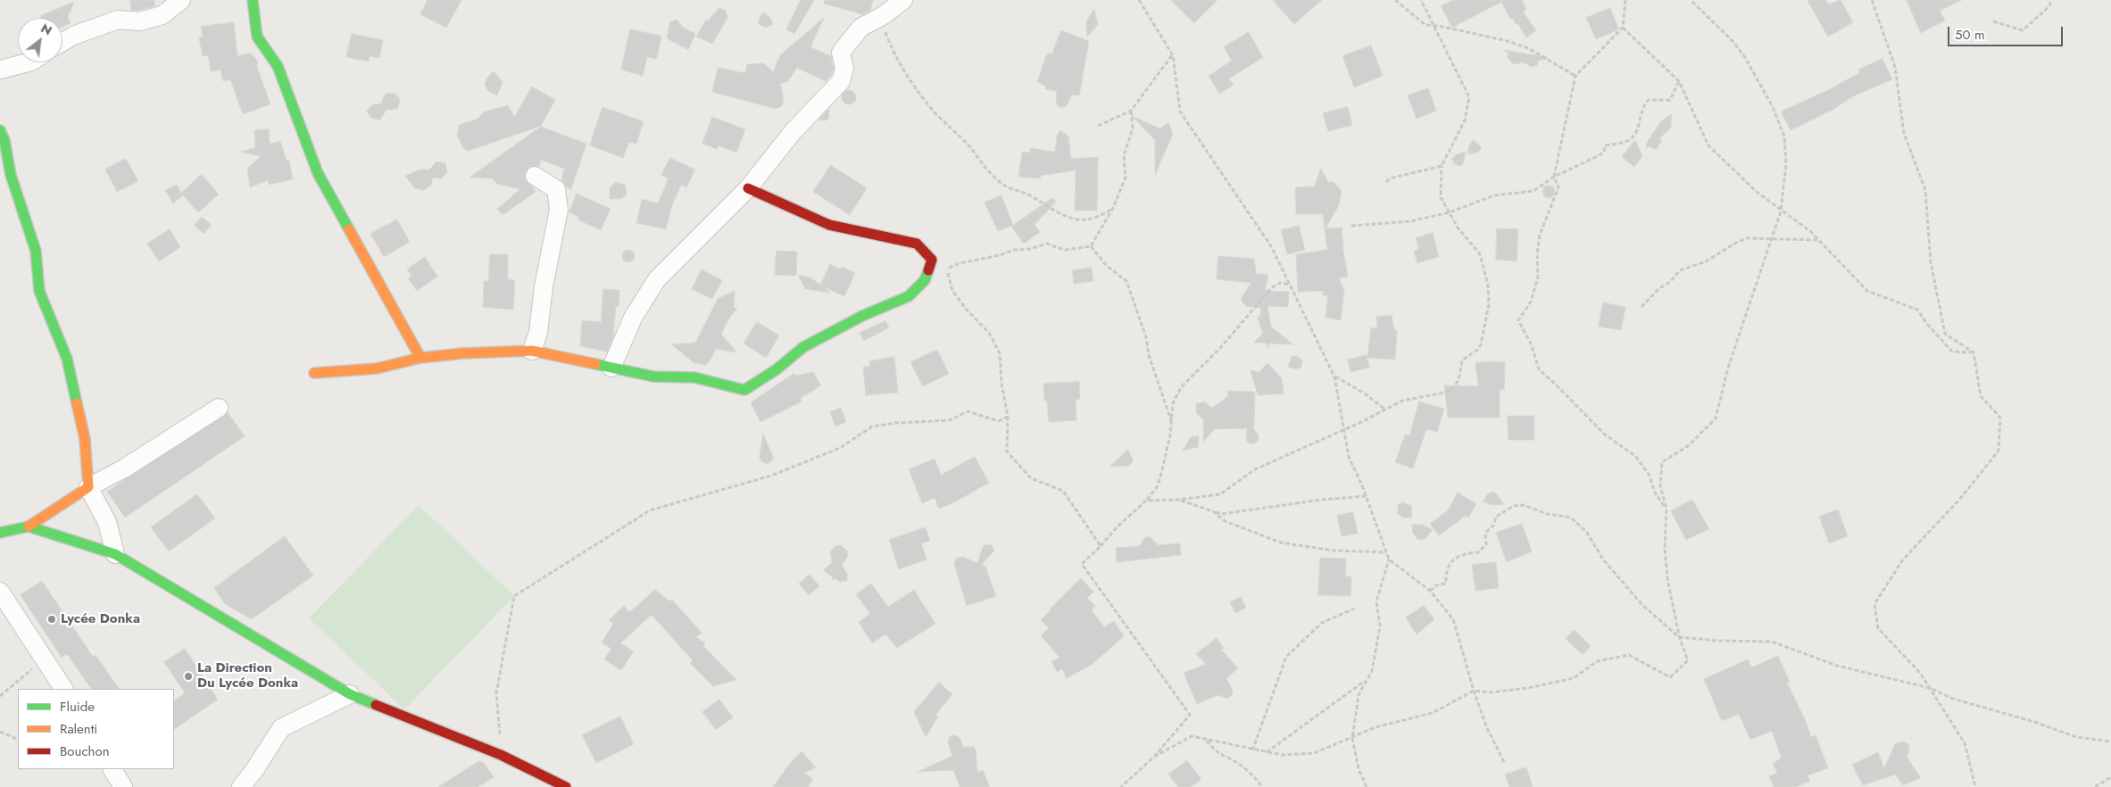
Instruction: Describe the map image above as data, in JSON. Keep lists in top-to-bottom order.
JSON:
{
  "places": ["Lycée Donka", "La Direction Du Lycée Donka"],
  "legend": ["Fluide", "Ralenti", "Bouchon"],
  "scale_bar": "50 m",
  "north": "top right"
}
